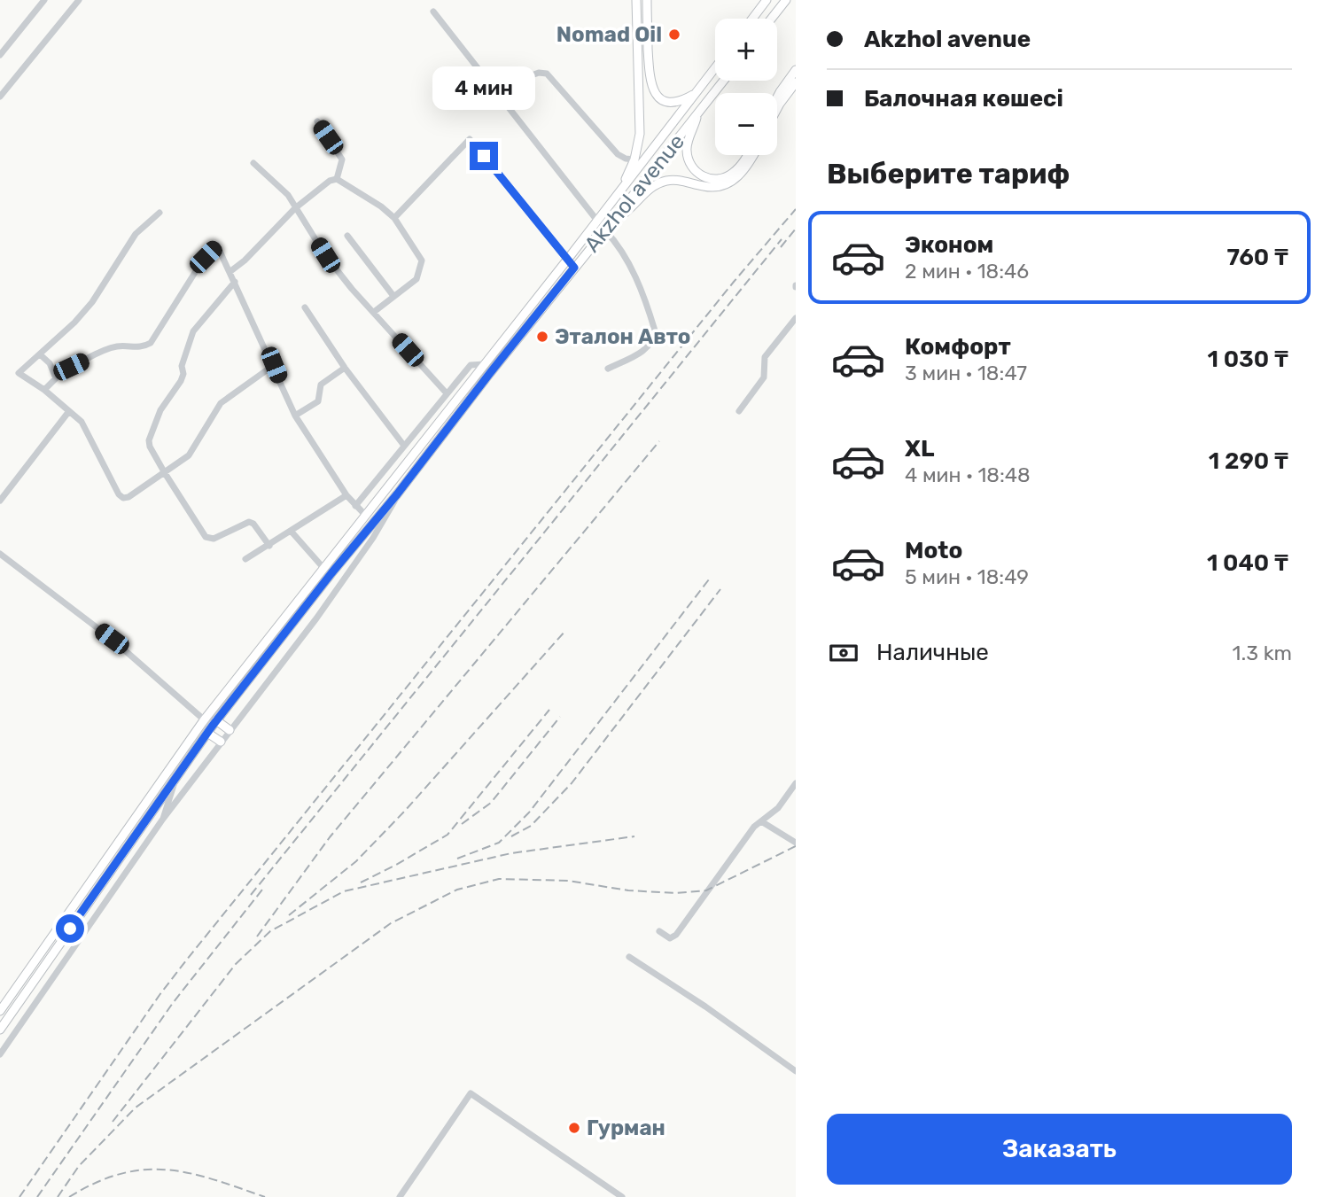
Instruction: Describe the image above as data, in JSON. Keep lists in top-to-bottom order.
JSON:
{
  "streets": {
    "main road": ["Akzhol avenue"]
  },
  "places": ["Nomad Oil", "Эталон Авто", "Гурман"],
  "page": {
    "banner": ["Akzhol avenue", "Балочная көшесі"],
    "map_buttons": ["+", "−"],
    "bubble": "4 мин",
    "heading": "Выберите тариф",
    "list": [
      {
        "name": "Эконом",
        "note": "2 мин · 18:46",
        "value": "760 ₸"
      },
      {
        "name": "Комфорт",
        "note": "3 мин · 18:47",
        "value": "1 030 ₸"
      },
      {
        "name": "XL",
        "note": "4 мин · 18:48",
        "value": "1 290 ₸"
      },
      {
        "name": "Moto",
        "note": "5 мин · 18:49",
        "value": "1 040 ₸"
      }
    ],
    "pay": ["Наличные", "1.3 km"],
    "buttons": "Заказать"
  }
}
